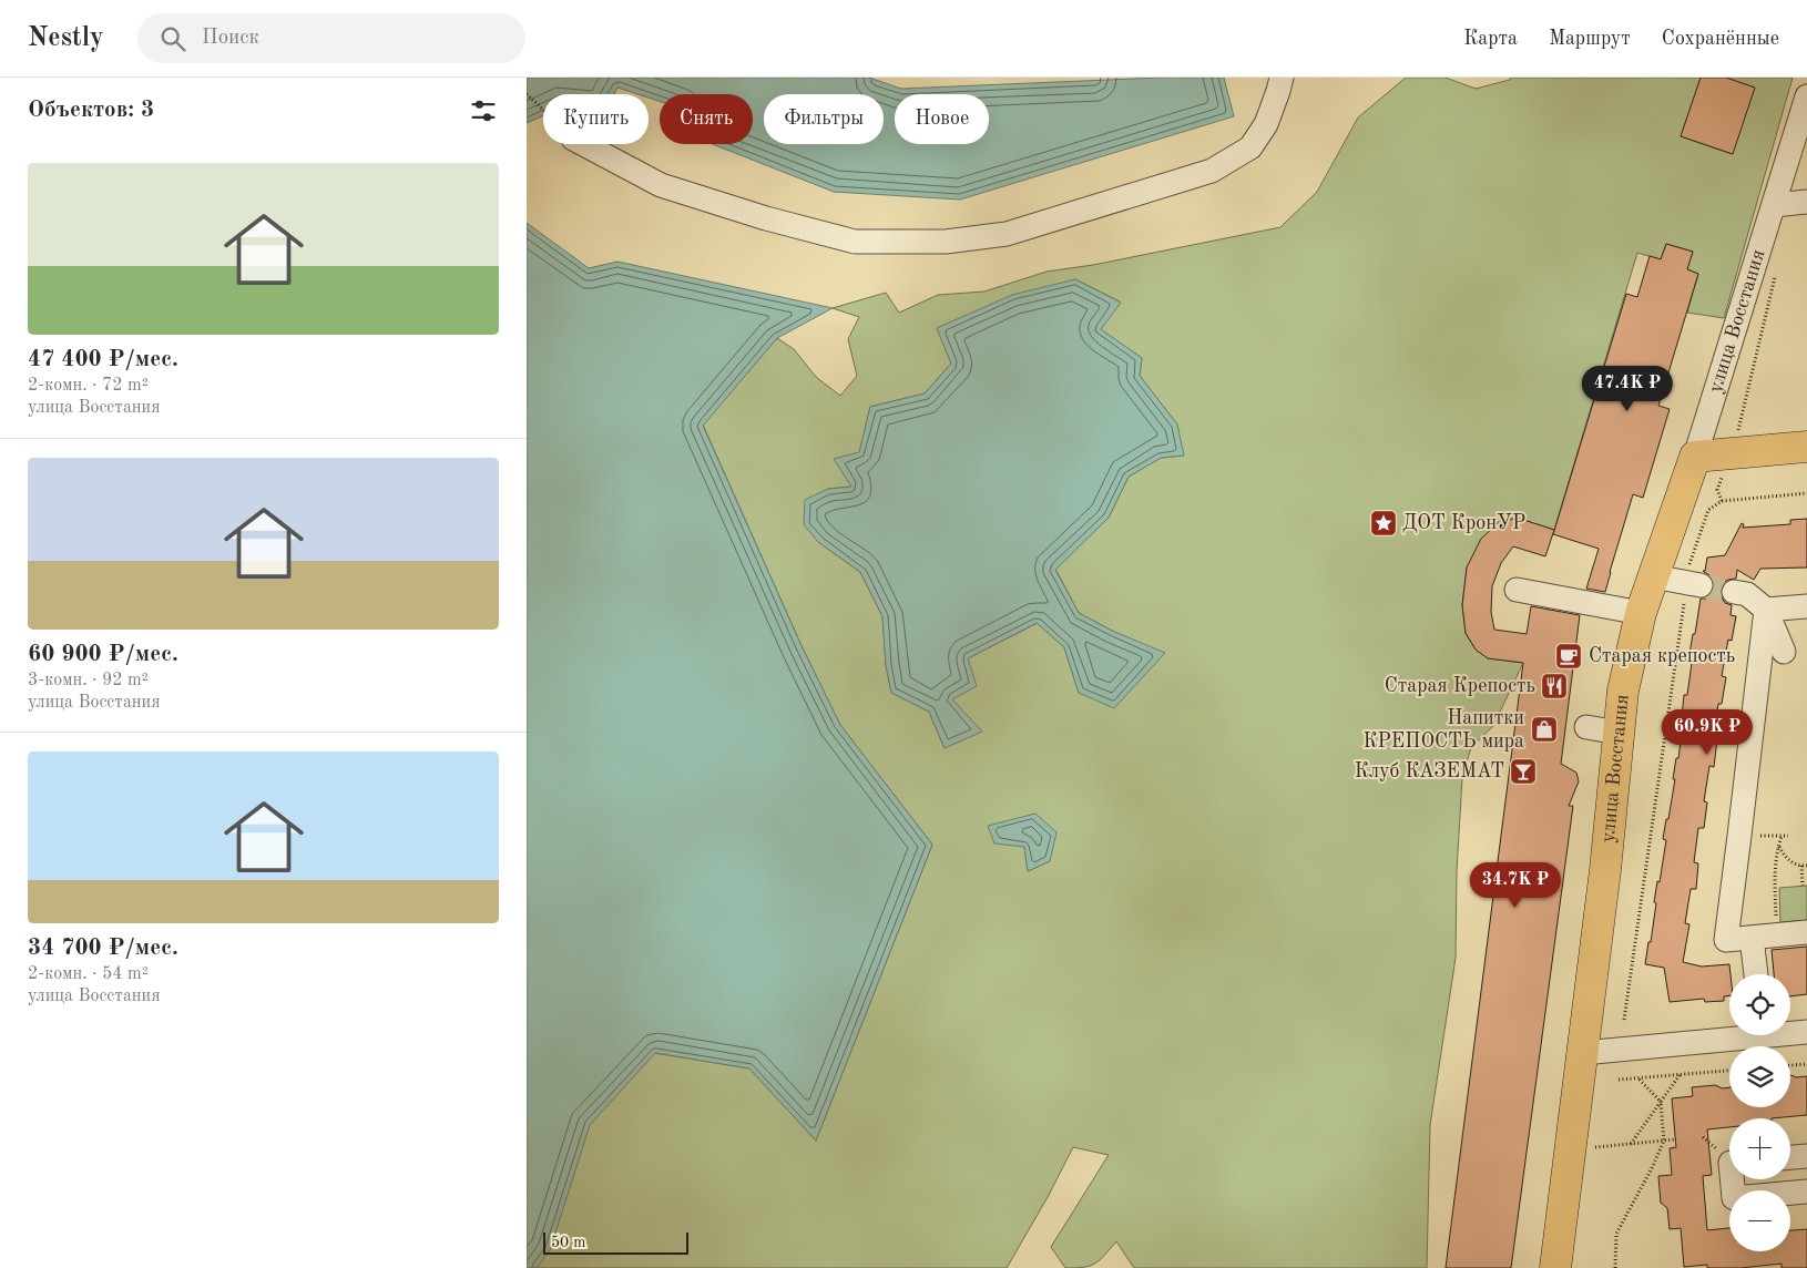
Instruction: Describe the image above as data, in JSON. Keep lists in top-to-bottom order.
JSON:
{
  "streets": {
    "main road": ["улица Восстания"]
  },
  "places": {
    "place": ["ДОТ КронУР"],
    "cafe": ["Старая крепость"],
    "restaurant": ["Старая Крепость"],
    "shop": ["Напитки КРЕПОСТЬ мира"],
    "bar": ["Клуб КАЗЕМАТ"]
  },
  "scale_bar": "50 m",
  "page": {
    "header": "Nestly",
    "search": "Поиск",
    "nav": ["Карта", "Маршрут", "Сохранённые"],
    "heading": "Объектов: 3",
    "chip": [
      "Купить",
      "Снять",
      "Фильтры",
      "Новое"
    ],
    "list": [
      {
        "name": "47 400 ₽/мес.",
        "note": "2-комн. · 72 m² · улица Восстания"
      },
      {
        "name": "60 900 ₽/мес.",
        "note": "3-комн. · 92 m² · улица Восстания"
      },
      {
        "name": "34 700 ₽/мес.",
        "note": "2-комн. · 54 m² · улица Восстания"
      }
    ],
    "price": ["47.4K ₽", "60.9K ₽", "34.7K ₽"],
    "map_buttons": ["+", "−"],
    "scale": "50 m"
  }
}
